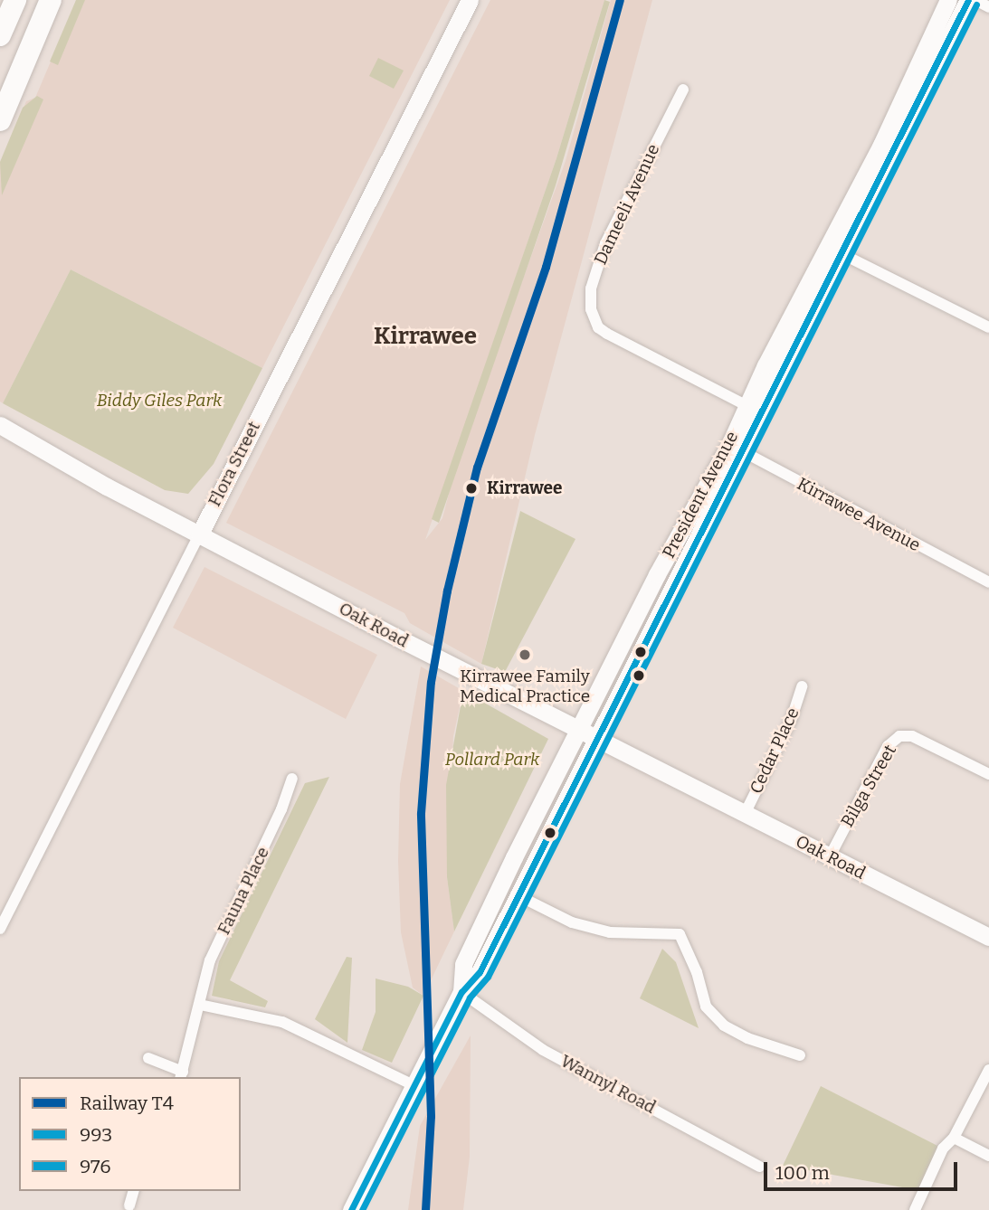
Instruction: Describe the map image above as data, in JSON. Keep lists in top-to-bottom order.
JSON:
{
  "streets": {
    "main road": ["Flora Street", "President Avenue", "Oak Road"],
    "street": [
      "Dameeli Avenue",
      "Kirrawee Avenue",
      "Cedar Place",
      "Bilga Street",
      "Fauna Place",
      "Wannyl Road"
    ]
  },
  "crossings": [
    ["Dameeli Avenue", "President Avenue"],
    ["Flora Street", "Oak Road"],
    ["President Avenue", "Kirrawee Avenue"],
    ["President Avenue", "Oak Road"],
    ["President Avenue", "Wannyl Road"],
    ["Oak Road", "Cedar Place"],
    ["Oak Road", "Bilga Street"]
  ],
  "districts": ["Kirrawee"],
  "parks": ["Biddy Giles Park", "Pollard Park"],
  "places": ["Kirrawee", "Kirrawee Family Medical Practice"],
  "lines": ["rail line T4", "transit line 993", "transit line 976"],
  "legend": ["Railway T4", "993", "976"],
  "scale_bar": "100 m"
}
